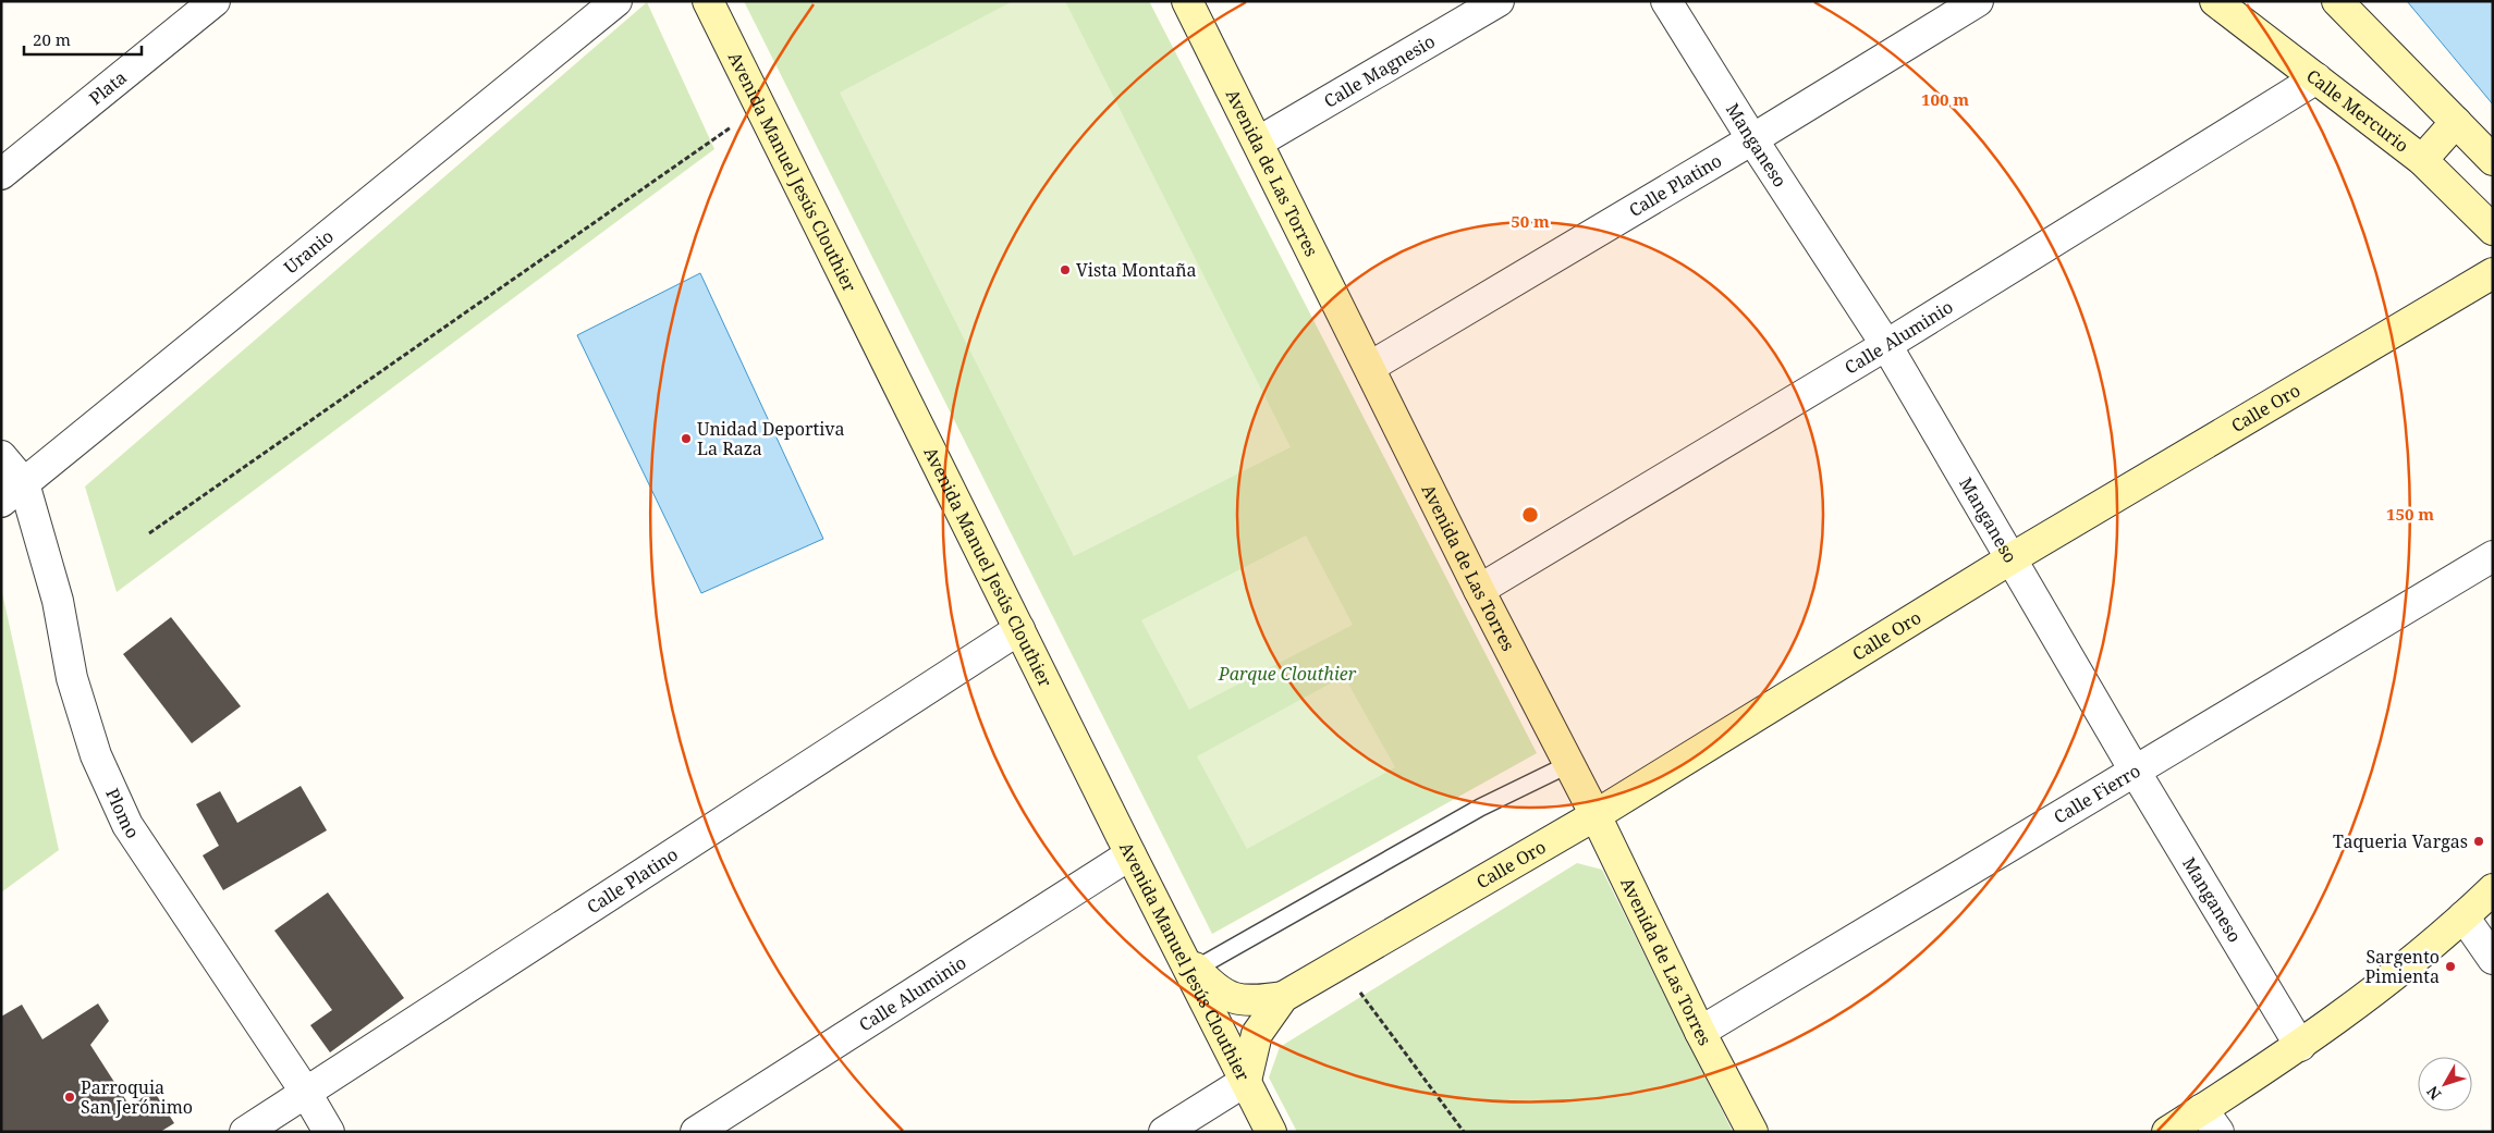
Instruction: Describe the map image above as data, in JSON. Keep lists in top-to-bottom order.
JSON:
{
  "streets": {
    "street": [
      "Calle Magnesio",
      "Plata",
      "Calle Mercurio",
      "Manganeso",
      "Avenida Manuel Jesús Clouthier",
      "Avenida de Las Torres",
      "Calle Platino",
      "Uranio",
      "Calle Aluminio",
      "Calle Oro",
      "Calle Fierro",
      "Plomo"
    ]
  },
  "crossings": [
    ["Calle Magnesio", "Avenida de Las Torres"],
    ["Calle Mercurio", "Calle Aluminio"],
    ["Manganeso", "Calle Platino"],
    ["Manganeso", "Calle Aluminio"],
    ["Manganeso", "Calle Oro"],
    ["Manganeso", "Calle Fierro"],
    ["Avenida Manuel Jesús Clouthier", "Calle Platino"],
    ["Avenida Manuel Jesús Clouthier", "Calle Aluminio"],
    ["Avenida de Las Torres", "Calle Platino"],
    ["Avenida de Las Torres", "Calle Aluminio"],
    ["Avenida de Las Torres", "Calle Oro"],
    ["Avenida de Las Torres", "Calle Fierro"],
    ["Calle Platino", "Plomo"],
    ["Uranio", "Plomo"]
  ],
  "parks": ["Parque Clouthier"],
  "places": [
    "Vista Montaña",
    "Unidad Deportiva La Raza",
    "Taqueria Vargas",
    "Sargento Pimienta",
    "Parroquia San Jerónimo"
  ],
  "scale_bar": "20 m",
  "north": "bottom left",
  "rings": ["100 m", "50 m", "150 m"]
}
